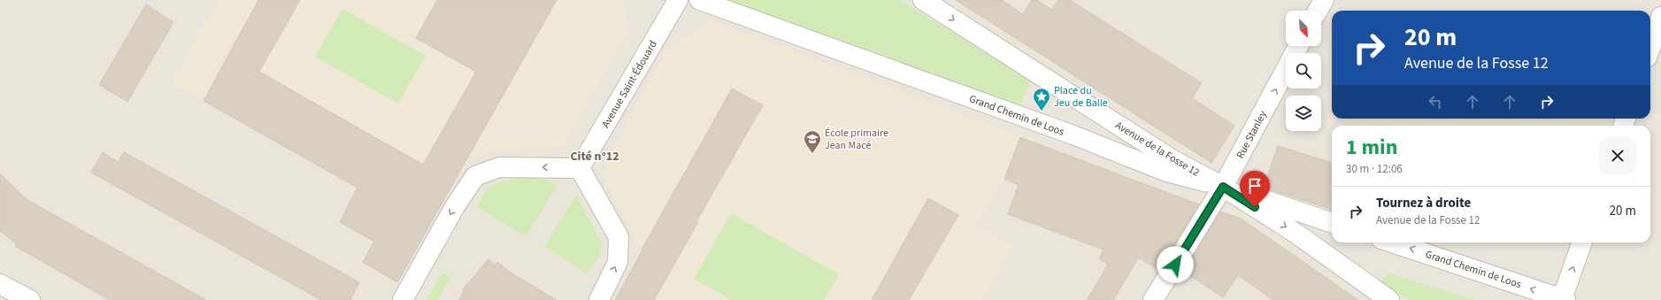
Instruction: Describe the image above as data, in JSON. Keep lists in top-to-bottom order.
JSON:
{
  "streets": {
    "street": [
      "Avenue Saint-Édouard",
      "Grand Chemin de Loos",
      "Rue Stanley",
      "Avenue de la Fosse 12"
    ]
  },
  "crossings": [
    ["Grand Chemin de Loos", "Rue Stanley"],
    ["Grand Chemin de Loos", "Avenue de la Fosse 12"],
    ["Rue Stanley", "Avenue de la Fosse 12"]
  ],
  "one_way": ["Rue Stanley", "Avenue de la Fosse 12"],
  "districts": ["Cité n°12"],
  "places": {
    "place": ["Place du Jeu de Balle"],
    "school or university": ["École primaire Jean Macé"]
  },
  "north": "bottom right",
  "page": {
    "turn": ["20 m", "Avenue de la Fosse 12"],
    "heading": ["1 min", "30 m · 12:06"],
    "list": [
      {
        "name": "Tournez à droite",
        "note": "Avenue de la Fosse 12",
        "value": "20 m"
      }
    ]
  }
}
